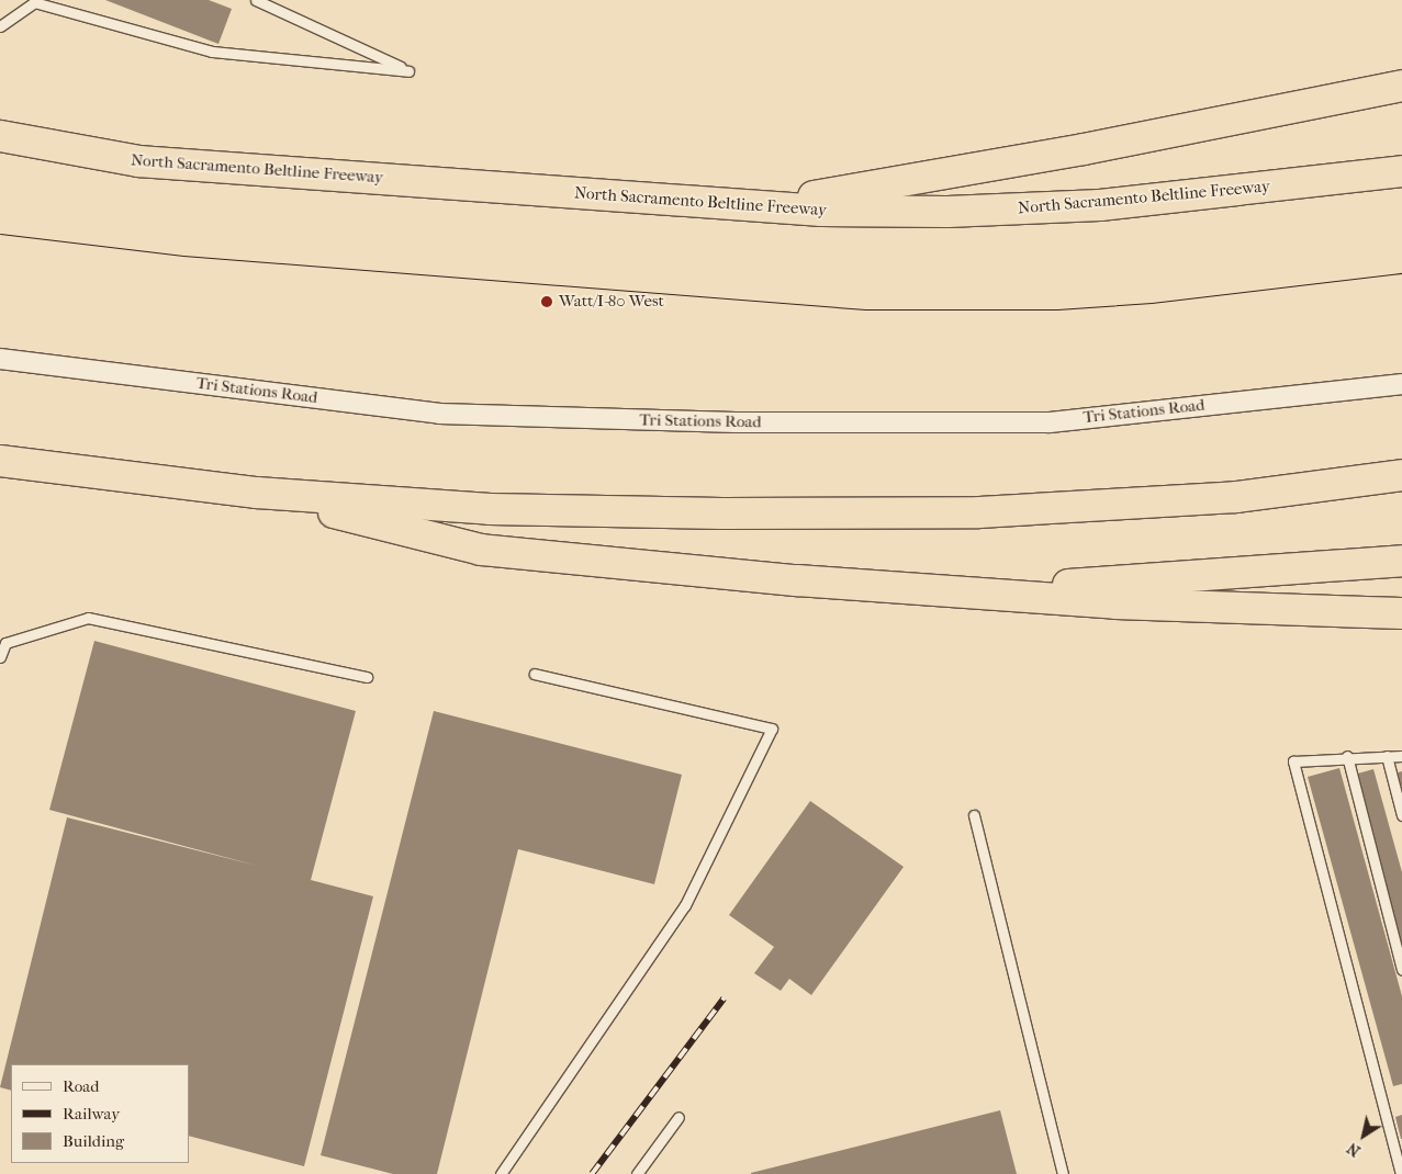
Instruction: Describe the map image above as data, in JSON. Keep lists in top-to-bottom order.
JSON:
{
  "streets": {
    "highway": ["North Sacramento Beltline Freeway"],
    "street": ["Tri Stations Road"]
  },
  "places": ["Watt/I-80 West"],
  "legend": ["Road", "Railway", "Building"],
  "north": "bottom left"
}
